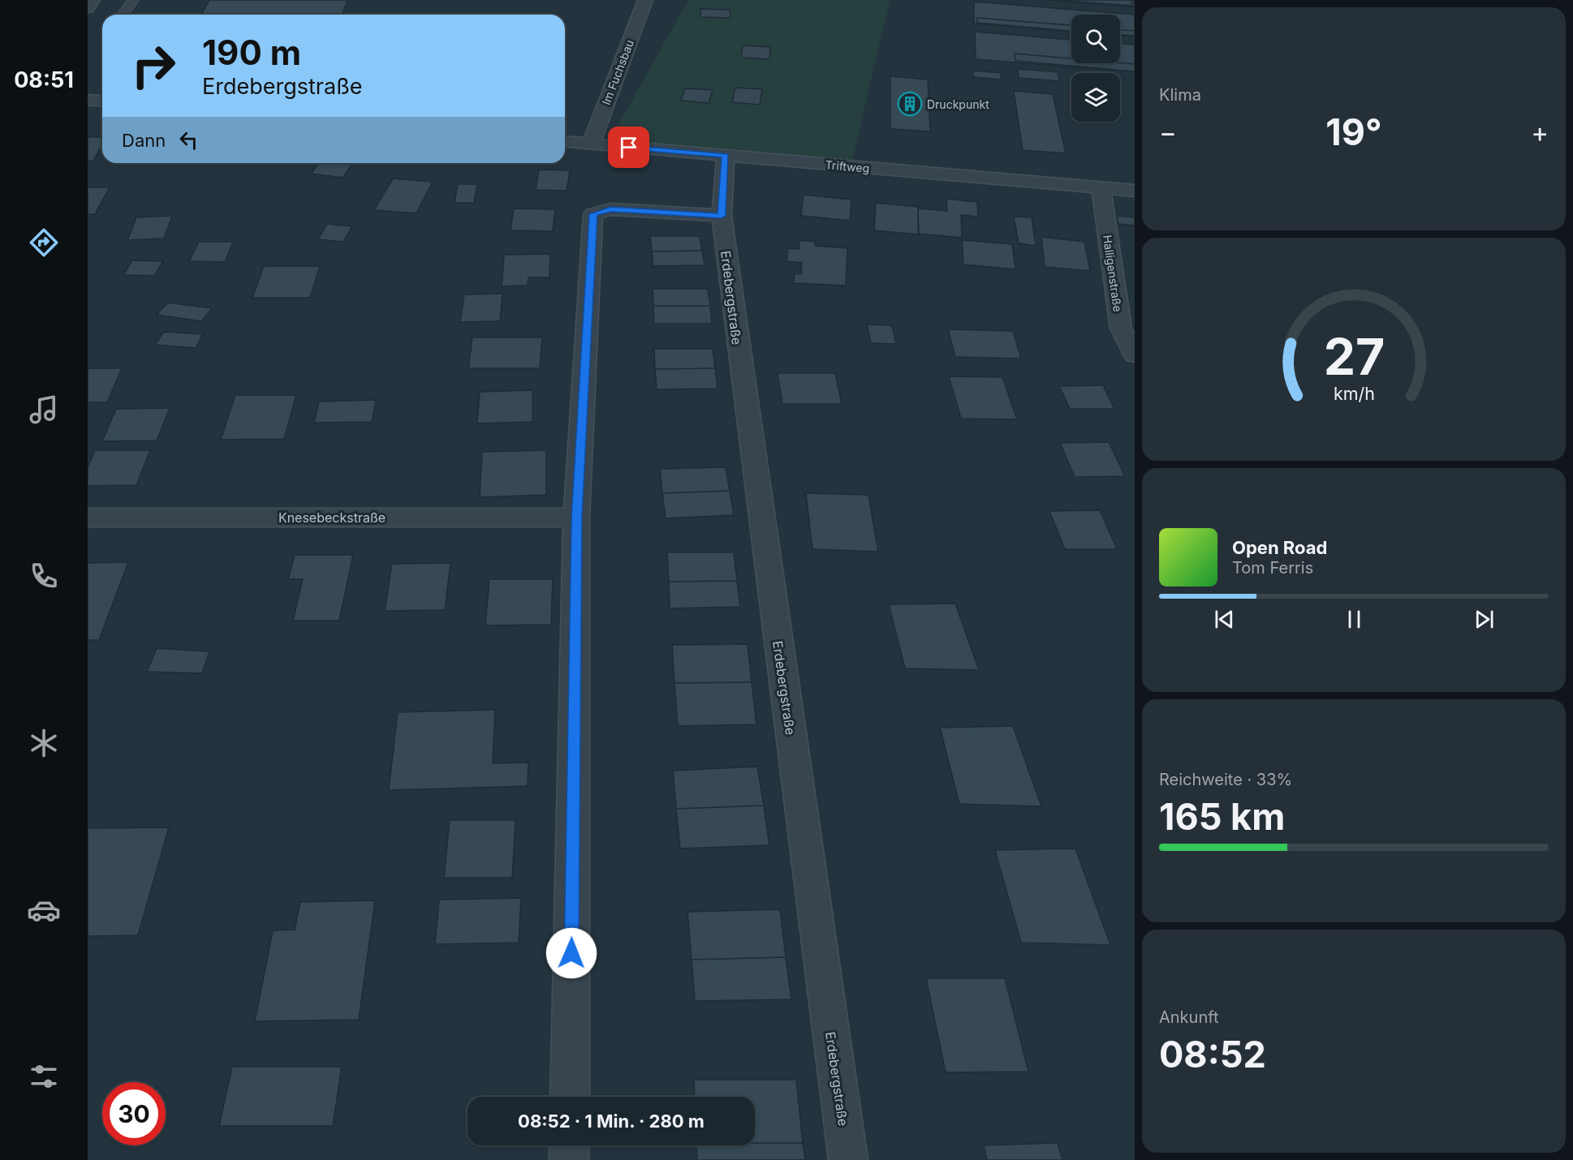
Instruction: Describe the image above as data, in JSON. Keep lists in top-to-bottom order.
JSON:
{
  "streets": {
    "street": [
      "Im Fuchsbau",
      "Triftweg",
      "Halligenstraße",
      "Erdebergstraße",
      "Knesebeckstraße"
    ]
  },
  "crossings": [
    ["Im Fuchsbau", "Triftweg"],
    ["Triftweg", "Halligenstraße"],
    ["Triftweg", "Erdebergstraße"]
  ],
  "places": {
    "building": ["Druckpunkt"]
  },
  "page": {
    "tabs": "08:51",
    "tile": [
      "Klima",
      ["Reichweite · 33%", "165 km"],
      ["Ankunft", "08:52"]
    ],
    "turn": ["190 m", "Erdebergstraße"],
    "heat": ["−", "19°", "+"],
    "then": "Dann",
    "song": ["Open Road", "Tom Ferris"],
    "limit": "30",
    "trip": "08:52 · 1 Min. · 280 m",
    "gauge": ["27", "km/h"]
  }
}
